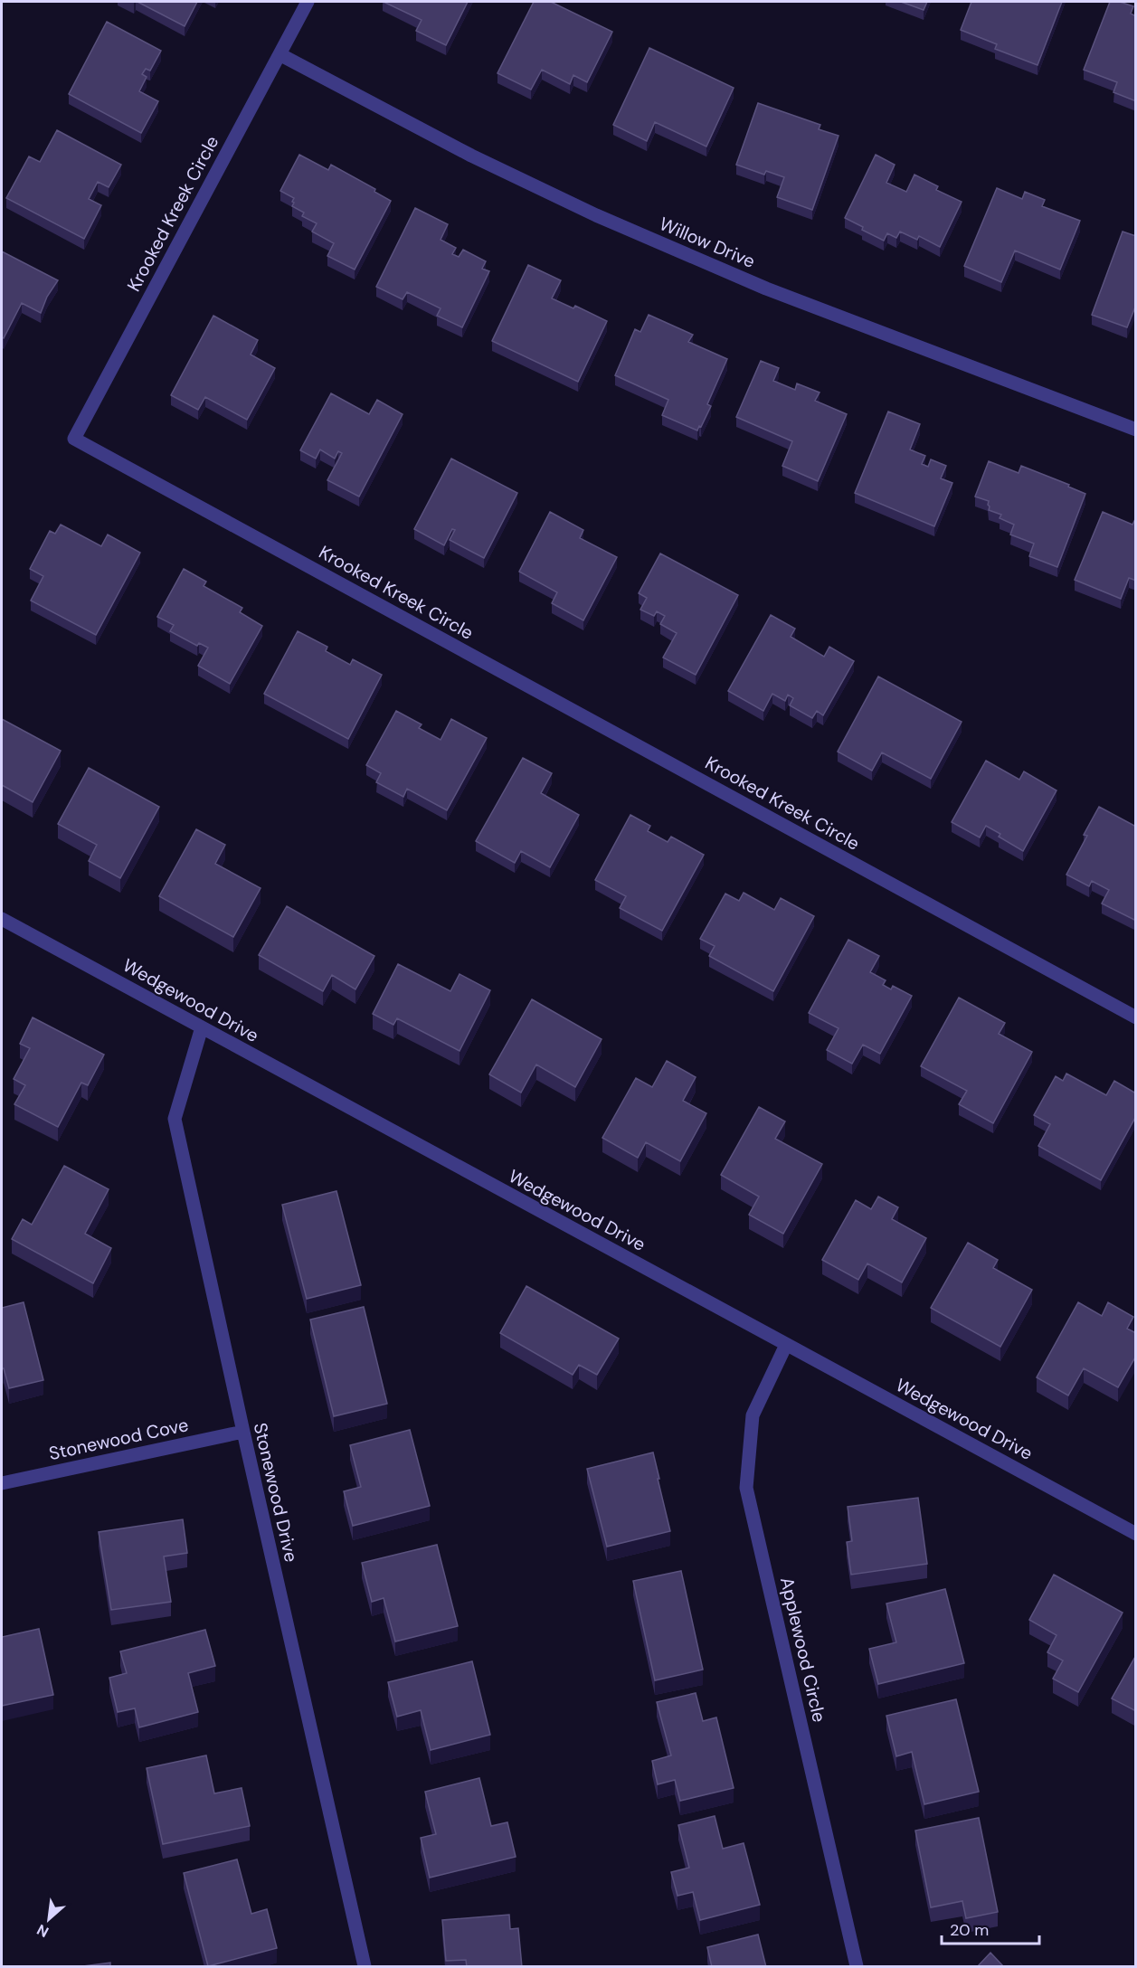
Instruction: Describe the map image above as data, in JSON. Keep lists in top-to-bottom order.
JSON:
{
  "streets": {
    "street": [
      "Krooked Kreek Circle",
      "Willow Drive",
      "Wedgewood Drive",
      "Stonewood Cove",
      "Stonewood Drive",
      "Applewood Circle"
    ]
  },
  "crossings": [
    ["Krooked Kreek Circle", "Willow Drive"],
    ["Wedgewood Drive", "Stonewood Drive"],
    ["Wedgewood Drive", "Applewood Circle"],
    ["Stonewood Cove", "Stonewood Drive"]
  ],
  "scale_bar": "20 m",
  "north": "bottom left"
}
